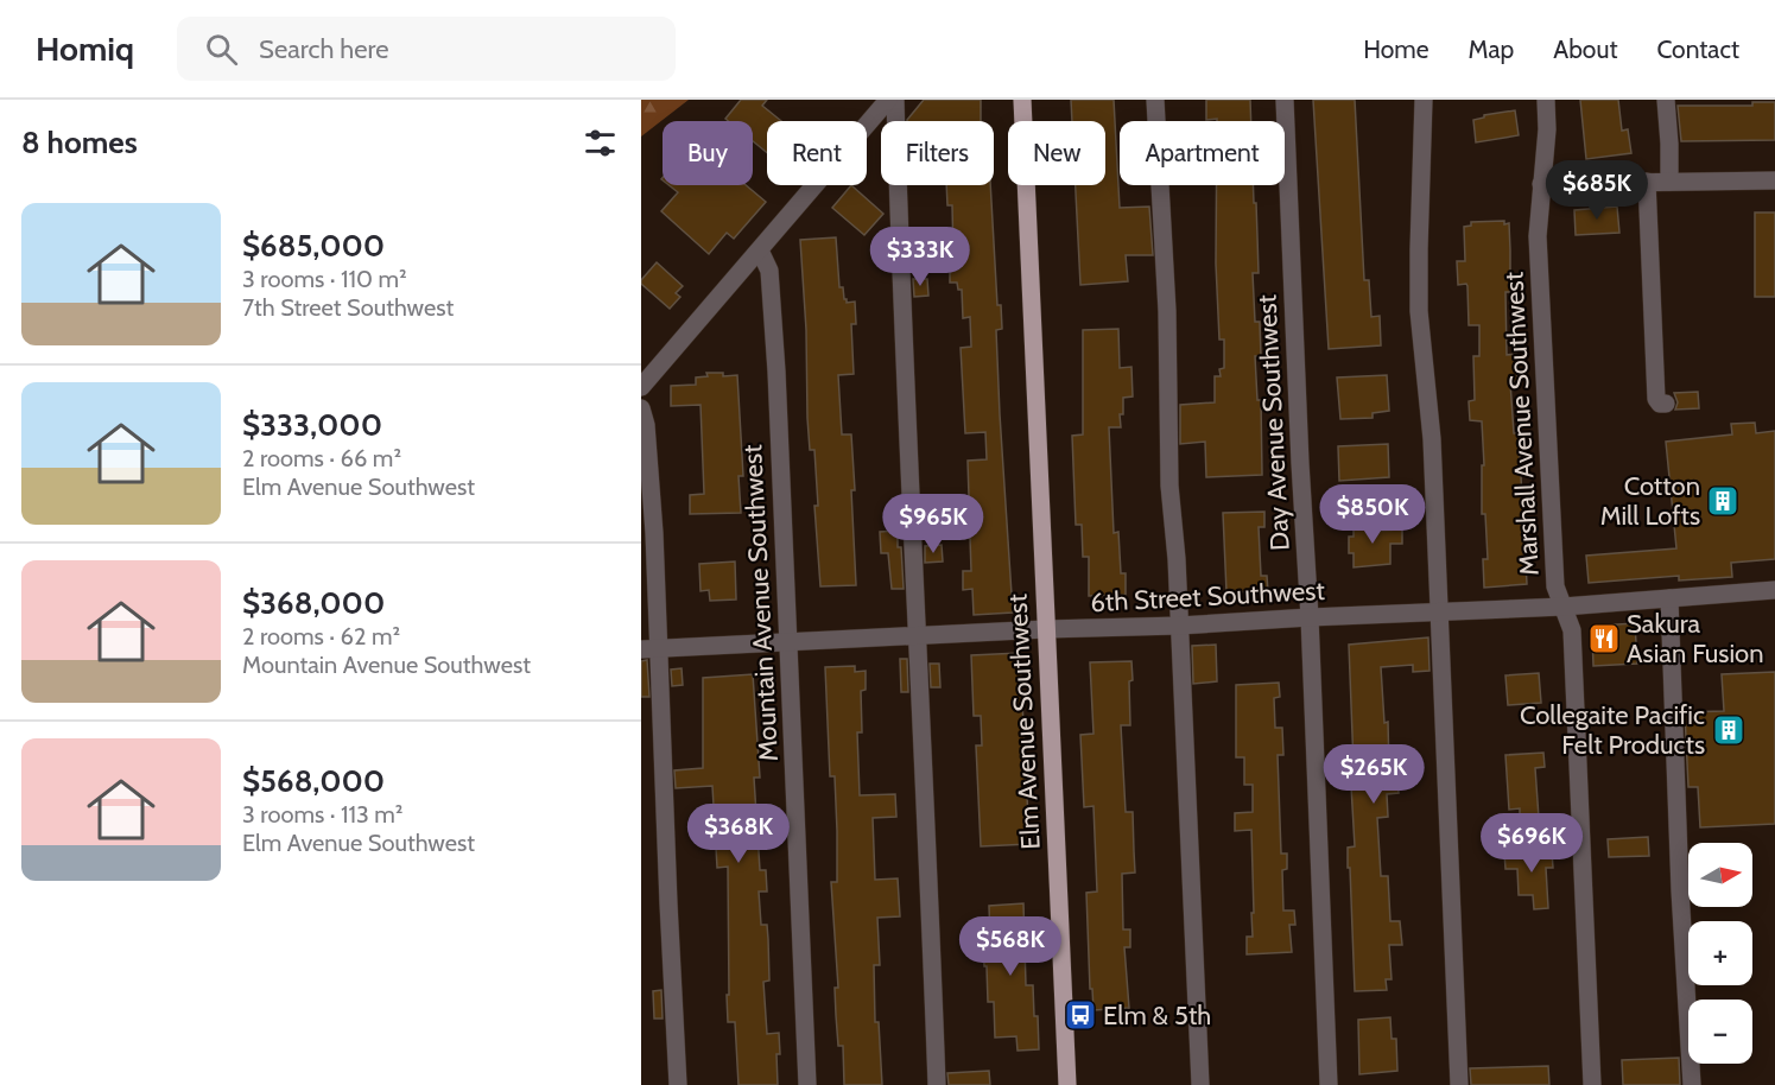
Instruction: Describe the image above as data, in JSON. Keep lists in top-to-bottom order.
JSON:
{
  "streets": {
    "main road": ["Elm Avenue Southwest"],
    "street": [
      "Day Avenue Southwest",
      "Marshall Avenue Southwest",
      "6th Street Southwest",
      "Mountain Avenue Southwest"
    ]
  },
  "crossings": [
    ["Day Avenue Southwest", "6th Street Southwest"],
    ["Marshall Avenue Southwest", "6th Street Southwest"],
    ["6th Street Southwest", "Mountain Avenue Southwest"],
    ["6th Street Southwest", "Elm Avenue Southwest"]
  ],
  "places": {
    "building": ["Cotton Mill Lofts", "Collegaite Pacific Felt Products"],
    "restaurant": ["Sakura Asian Fusion"],
    "bus stop": ["Elm & 5th"]
  },
  "north": "right",
  "page": {
    "header": "Homiq",
    "search": "Search here",
    "nav": [
      "Home",
      "Map",
      "About",
      "Contact"
    ],
    "heading": "8 homes",
    "chip": [
      "Buy",
      "Rent",
      "Filters",
      "New",
      "Apartment"
    ],
    "price": [
      "$685K",
      "$333K",
      "$850K",
      "$965K",
      "$265K",
      "$368K",
      "$696K",
      "$568K"
    ],
    "list": [
      {
        "name": "$685,000",
        "note": "3 rooms · 110 m² · 7th Street Southwest"
      },
      {
        "name": "$333,000",
        "note": "2 rooms · 66 m² · Elm Avenue Southwest"
      },
      {
        "name": "$368,000",
        "note": "2 rooms · 62 m² · Mountain Avenue Southwest"
      },
      {
        "name": "$568,000",
        "note": "3 rooms · 113 m² · Elm Avenue Southwest"
      }
    ],
    "map_buttons": ["+", "−"]
  }
}
